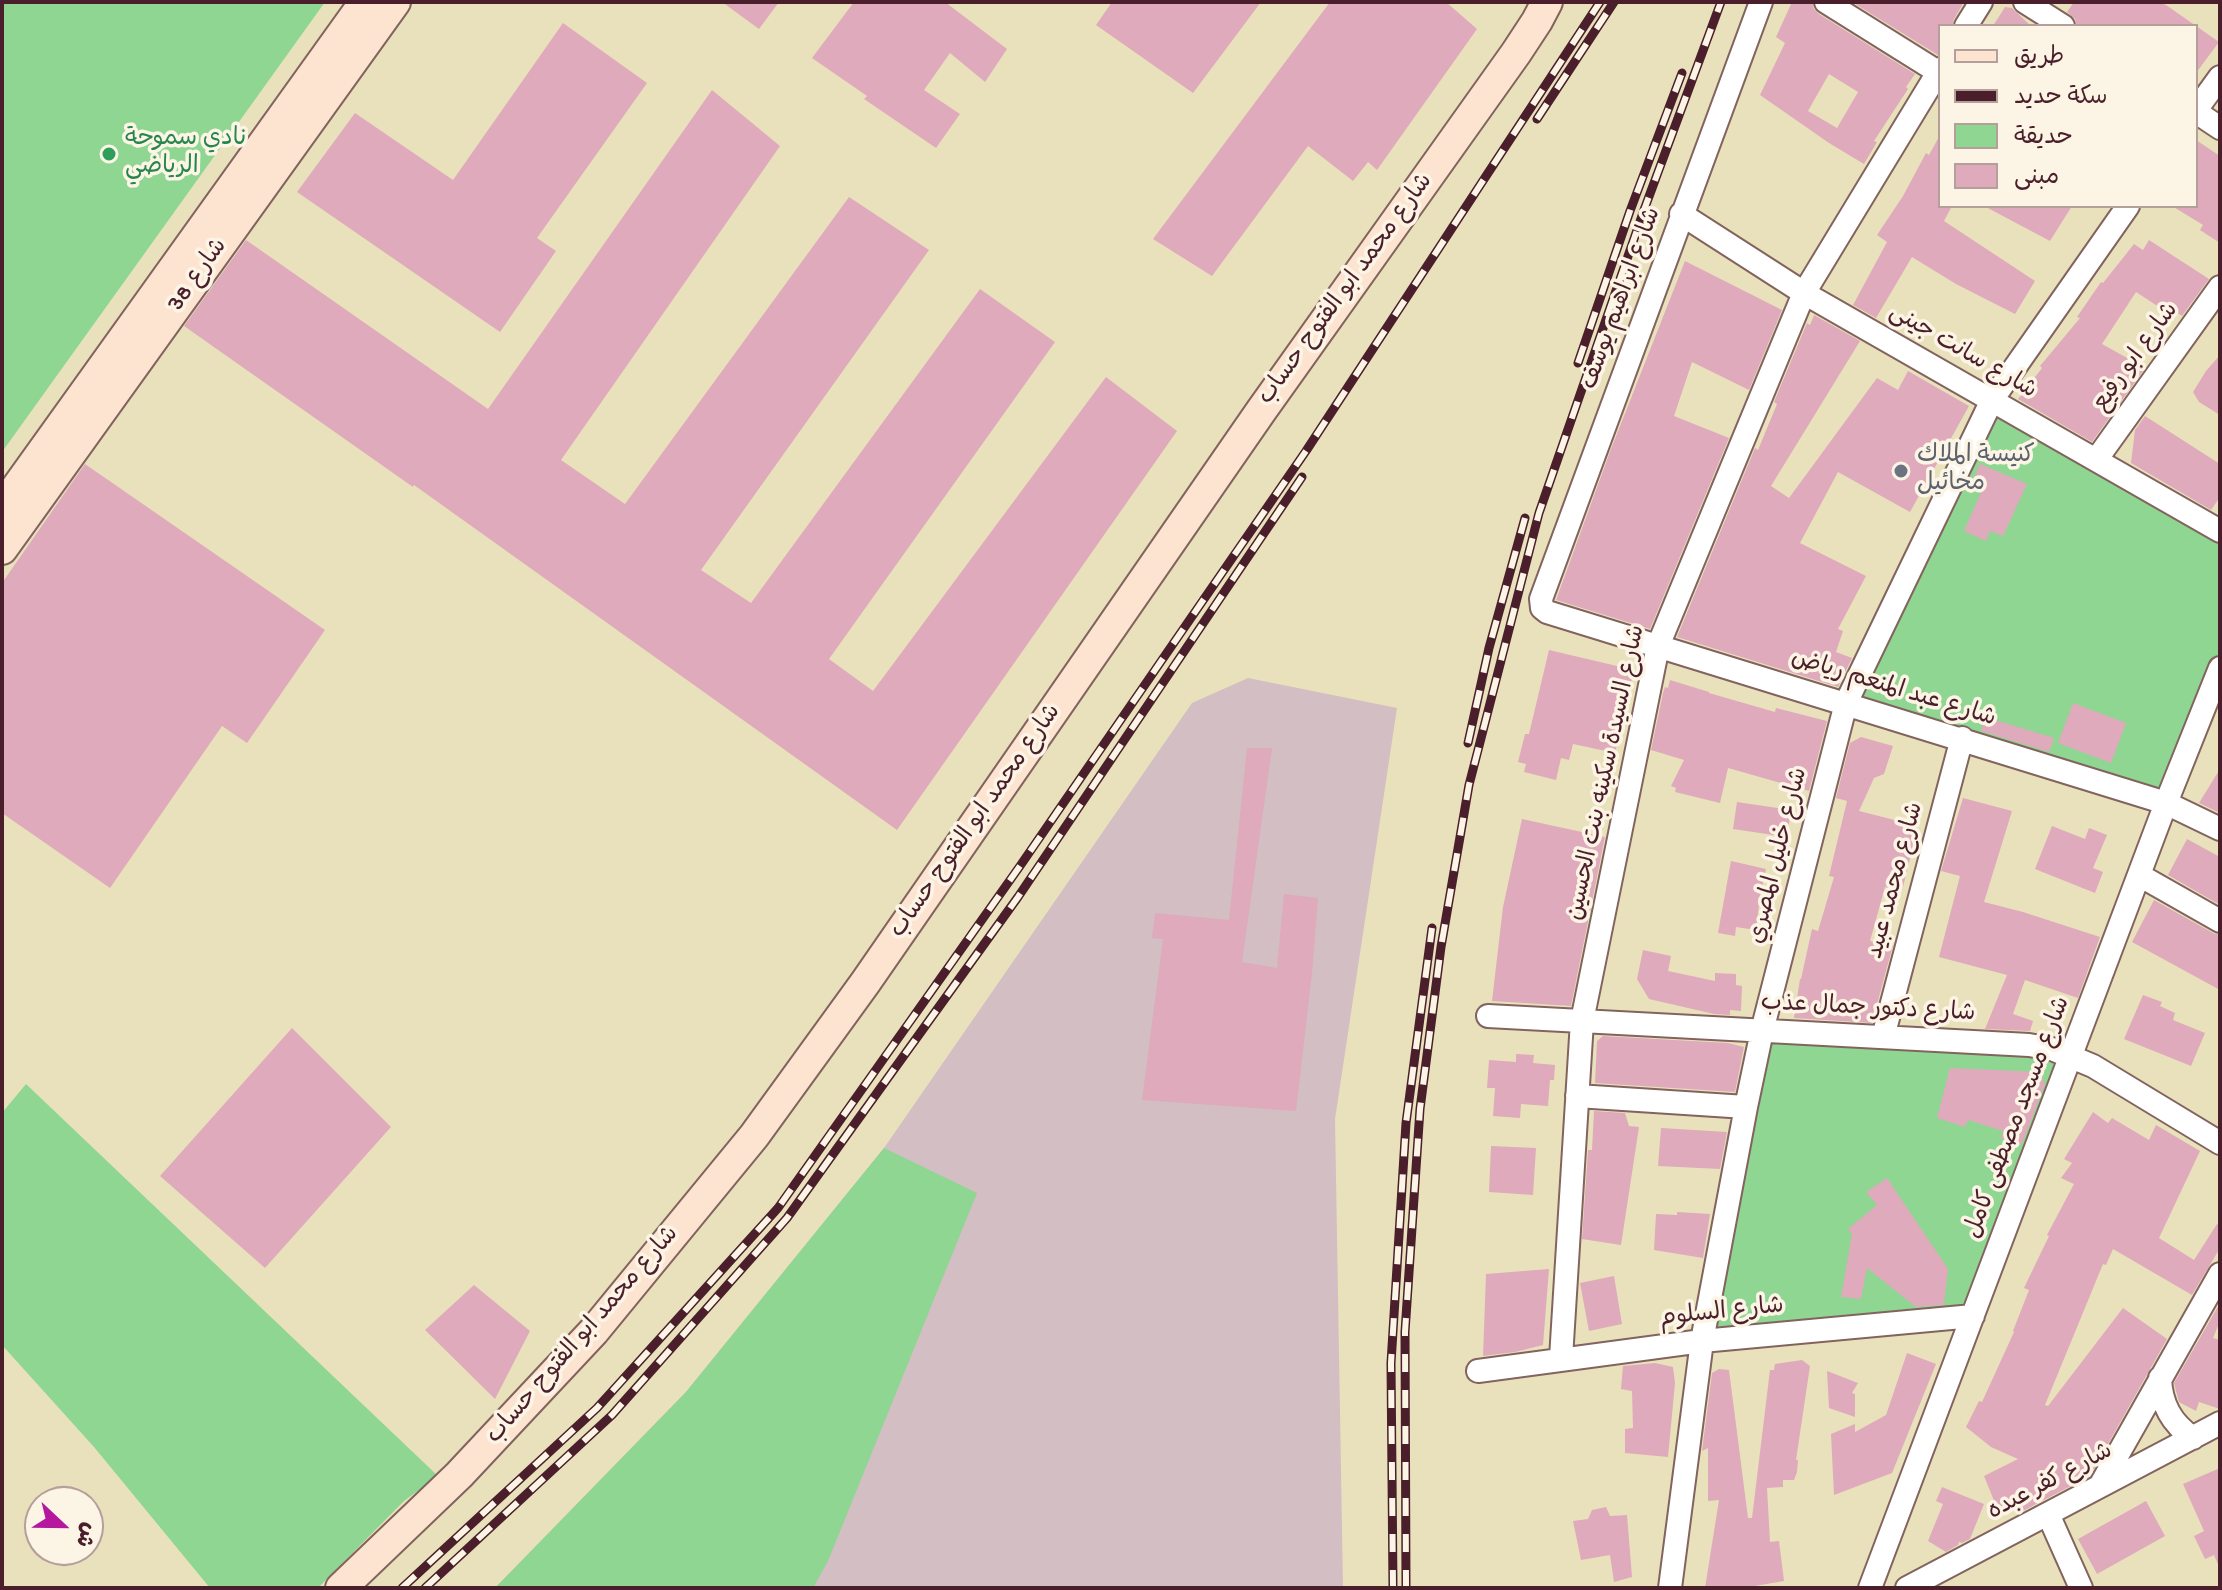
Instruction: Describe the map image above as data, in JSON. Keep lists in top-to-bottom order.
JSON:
{
  "streets": {
    "street": [
      "شارع 38",
      "شارع محمد ابو الفتوح حساب",
      "شارع ابراهيم يوسف",
      "شارع سانت جينى",
      "شارع ابو رفيع",
      "شارع عبد المنعم رياض",
      "شارع السيدة سكينه بنت الحسين",
      "شارع خليل المصري",
      "شارع محمد عبيد",
      "شارع دكتور جمال عذب",
      "شارع مسجد مصطفى كامل",
      "شارع السلوم",
      "شارع كفر عبده"
    ]
  },
  "crossings": [
    ["شارع ابراهيم يوسف", "شارع سانت جينى"],
    ["شارع ابراهيم يوسف", "شارع عبد المنعم رياض"],
    ["شارع سانت جينى", "شارع ابو رفيع"],
    ["شارع سانت جينى", "شارع السيدة سكينه بنت الحسين"],
    ["شارع سانت جينى", "شارع خليل المصري"],
    ["شارع عبد المنعم رياض", "شارع السيدة سكينه بنت الحسين"],
    ["شارع عبد المنعم رياض", "شارع خليل المصري"],
    ["شارع عبد المنعم رياض", "شارع محمد عبيد"],
    ["شارع عبد المنعم رياض", "شارع مسجد مصطفى كامل"],
    ["شارع السيدة سكينه بنت الحسين", "شارع دكتور جمال عذب"],
    ["شارع السيدة سكينه بنت الحسين", "شارع السلوم"],
    ["شارع خليل المصري", "شارع دكتور جمال عذب"],
    ["شارع خليل المصري", "شارع السلوم"],
    ["شارع محمد عبيد", "شارع دكتور جمال عذب"],
    ["شارع دكتور جمال عذب", "شارع مسجد مصطفى كامل"],
    ["شارع مسجد مصطفى كامل", "شارع السلوم"]
  ],
  "places": ["نادي سموحة الرياضي", "كنيسة الملاك مخائيل"],
  "legend": [
    "طريق",
    "سكة حديد",
    "حديقة",
    "مبنى"
  ],
  "north": "right"
}
